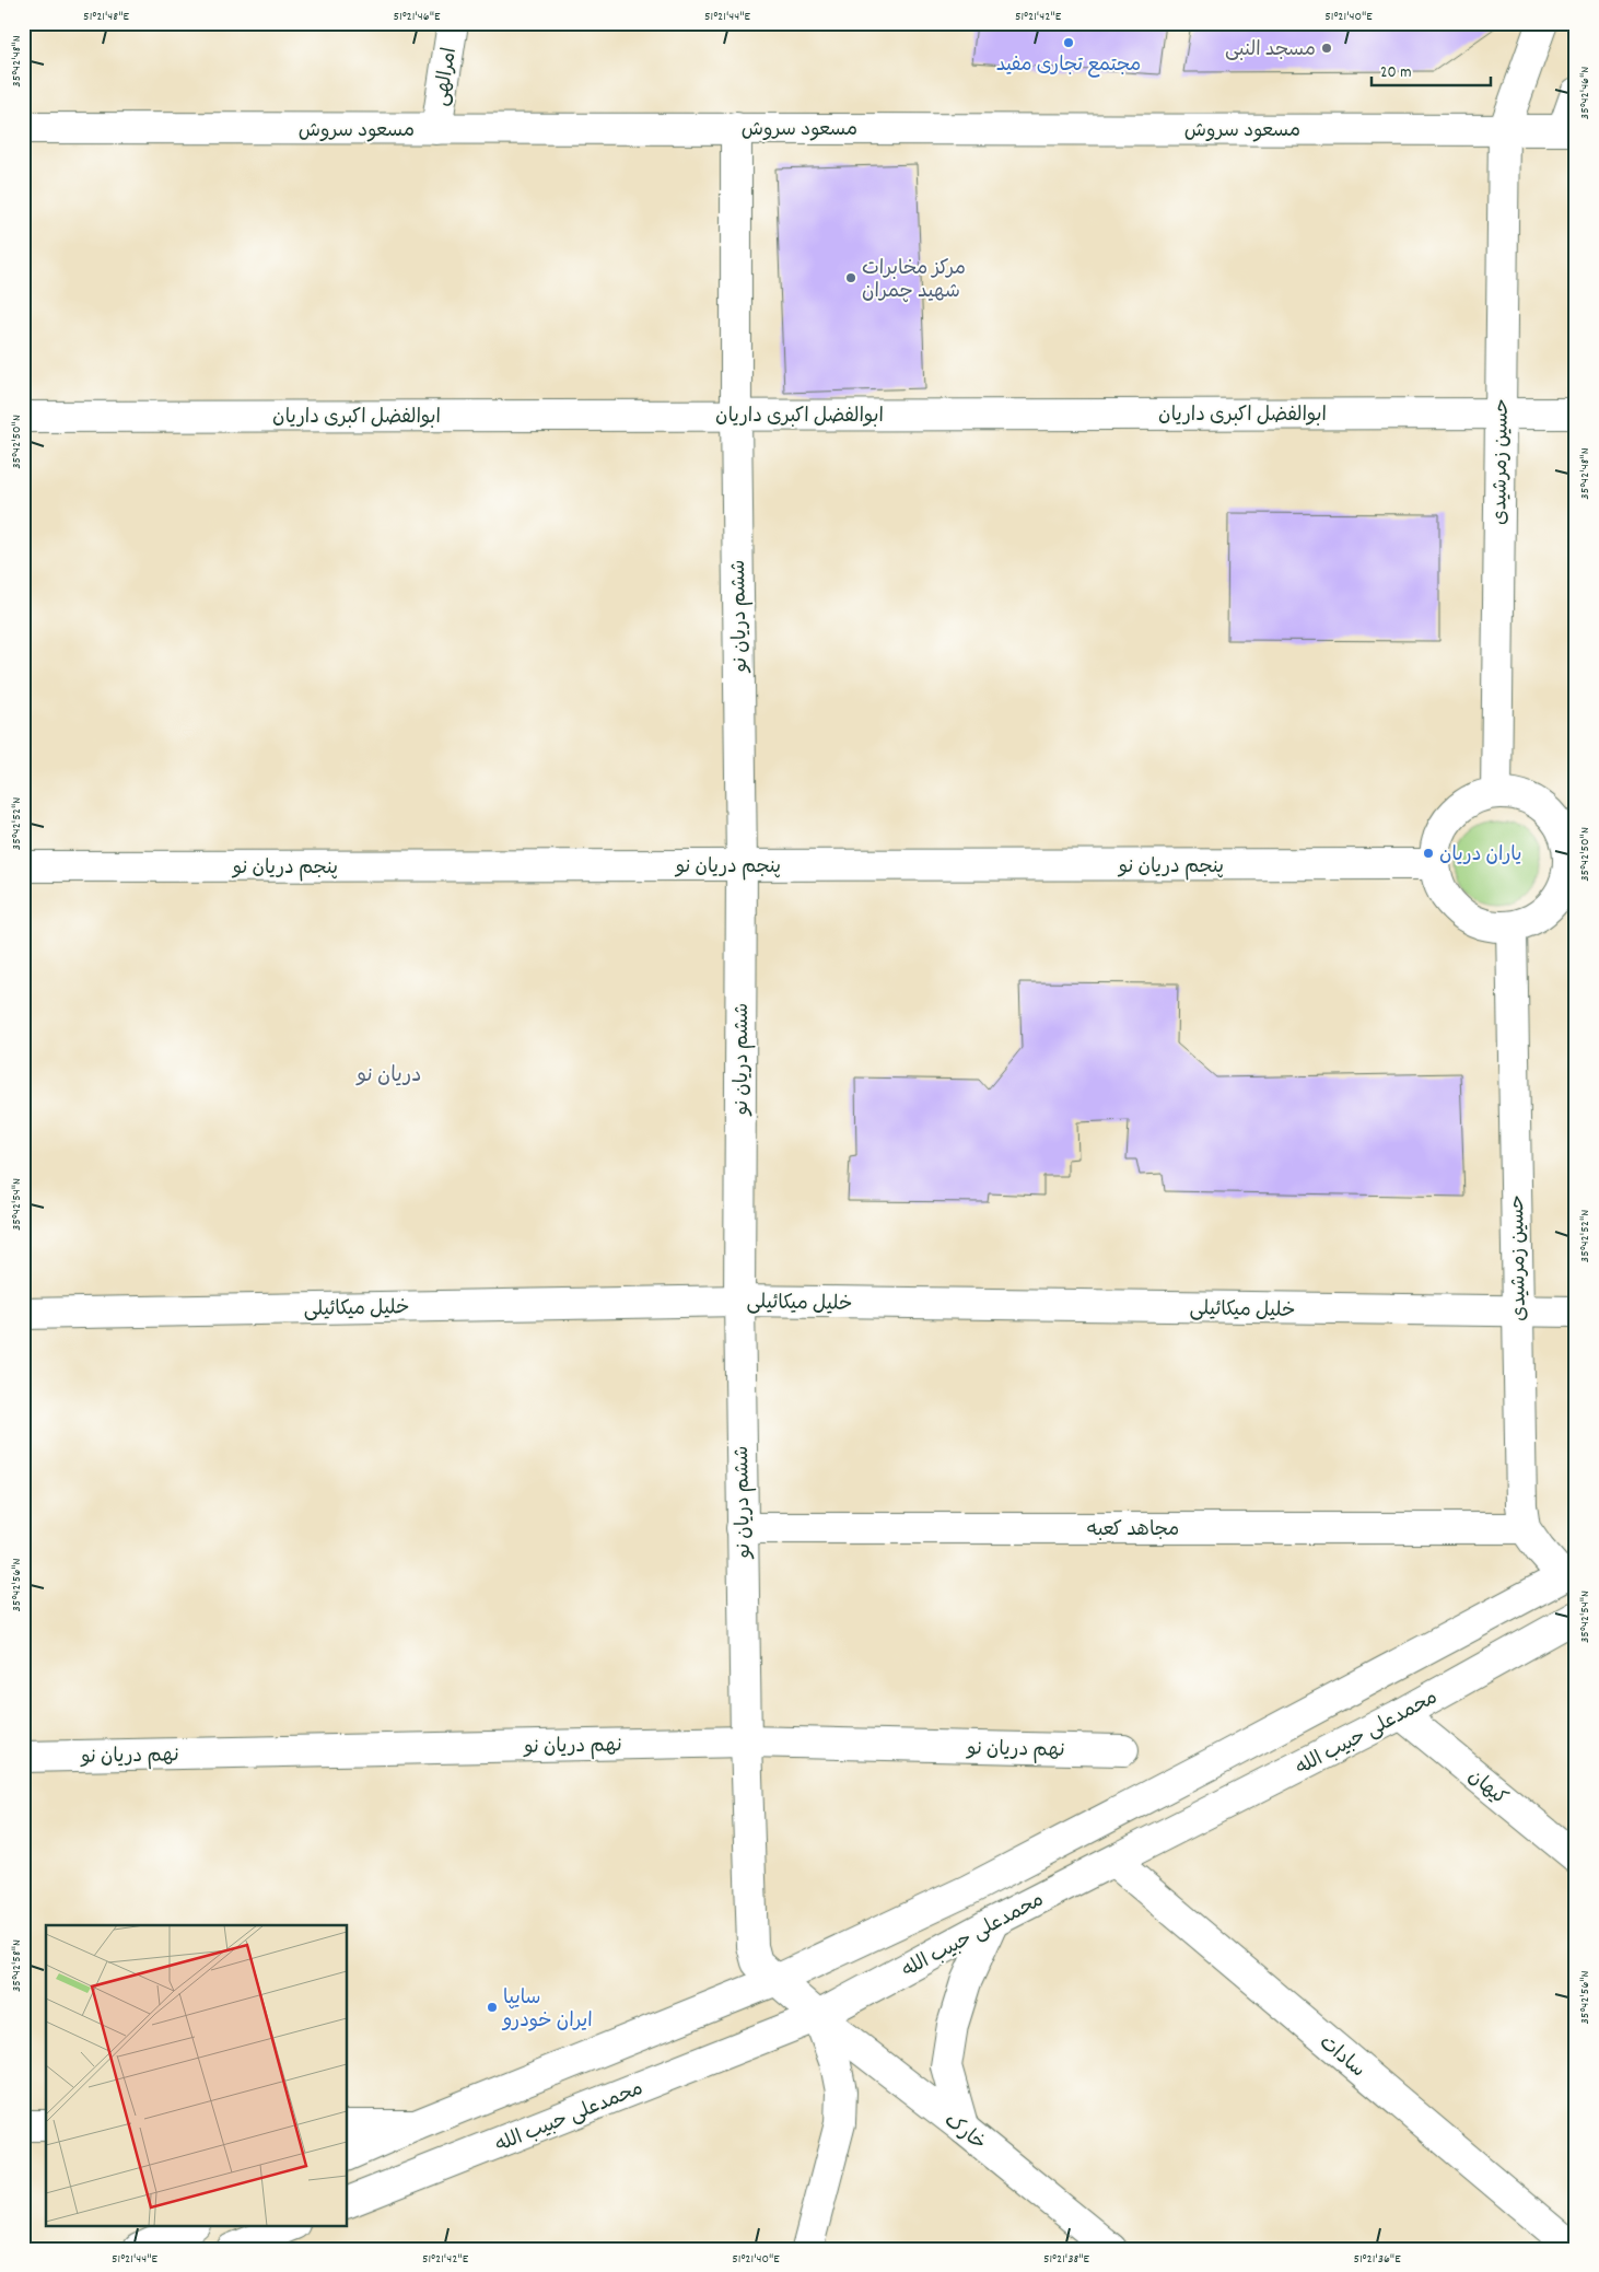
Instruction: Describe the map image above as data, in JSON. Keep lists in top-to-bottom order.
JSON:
{
  "streets": {
    "street": [
      "امرالهی",
      "مسعود سروش",
      "ابوالفضل اکبری داریان",
      "حسین زمرشيدی",
      "ششم دریان‌ نو",
      "پنجم دریان‌ نو",
      "خلیل میکائیلی",
      "مجاهد کعبه",
      "محمدعلی حبیب الله",
      "نهم دریان‌ نو",
      "کیهان",
      "سادات",
      "خارک"
    ]
  },
  "crossings": [
    ["امرالهی", "مسعود سروش"],
    ["مسعود سروش", "حسین زمرشيدی"],
    ["مسعود سروش", "ششم دریان‌ نو"],
    ["ابوالفضل اکبری داریان", "حسین زمرشيدی"],
    ["ابوالفضل اکبری داریان", "ششم دریان‌ نو"],
    ["حسین زمرشيدی", "پنجم دریان‌ نو"],
    ["حسین زمرشيدی", "خلیل میکائیلی"],
    ["حسین زمرشيدی", "مجاهد کعبه"],
    ["حسین زمرشيدی", "محمدعلی حبیب الله"],
    ["ششم دریان‌ نو", "پنجم دریان‌ نو"],
    ["ششم دریان‌ نو", "خلیل میکائیلی"],
    ["ششم دریان‌ نو", "مجاهد کعبه"],
    ["ششم دریان‌ نو", "محمدعلی حبیب الله"],
    ["ششم دریان‌ نو", "نهم دریان‌ نو"],
    ["ششم دریان‌ نو", "خارک"],
    ["محمدعلی حبیب الله", "کیهان"],
    ["محمدعلی حبیب الله", "سادات"],
    ["محمدعلی حبیب الله", "خارک"]
  ],
  "districts": ["دریان نو"],
  "places": [
    "مجتمع تجاری مفید",
    "مسجد النبی",
    "مرکز مخابرات شهید چمران",
    "یاران دریان",
    "سایپا ایران خودرو"
  ],
  "scale_bar": "20 m",
  "coordinates": [
    "51°21'48\"E",
    "51°21'46\"E",
    "51°21'44\"E",
    "51°21'42\"E",
    "51°21'40\"E",
    "35°42'48\"N",
    "35°42'46\"N",
    "35°42'50\"N",
    "35°42'52\"N",
    "35°42'54\"N",
    "35°42'56\"N",
    "35°42'58\"N",
    "51°21'38\"E",
    "51°21'36\"E"
  ]
}
